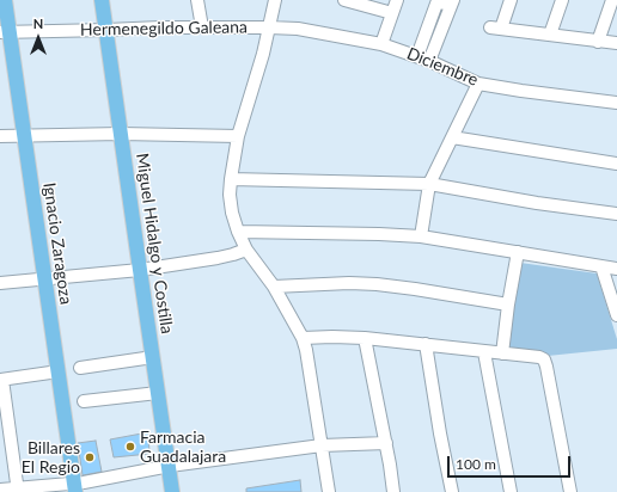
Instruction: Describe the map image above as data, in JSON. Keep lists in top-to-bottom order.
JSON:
{
  "streets": {
    "main road": ["Ignacio Zaragoza", "Miguel Hidalgo y Costilla"],
    "street": ["Hermenegildo Galeana", "Diciembre"]
  },
  "crossings": [
    ["Hermenegildo Galeana", "Diciembre"],
    ["Hermenegildo Galeana", "Ignacio Zaragoza"],
    ["Hermenegildo Galeana", "Miguel Hidalgo y Costilla"]
  ],
  "places": ["Farmacia Guadalajara", "Billares El Regio"],
  "scale_bar": "100 m",
  "north": "top"
}
